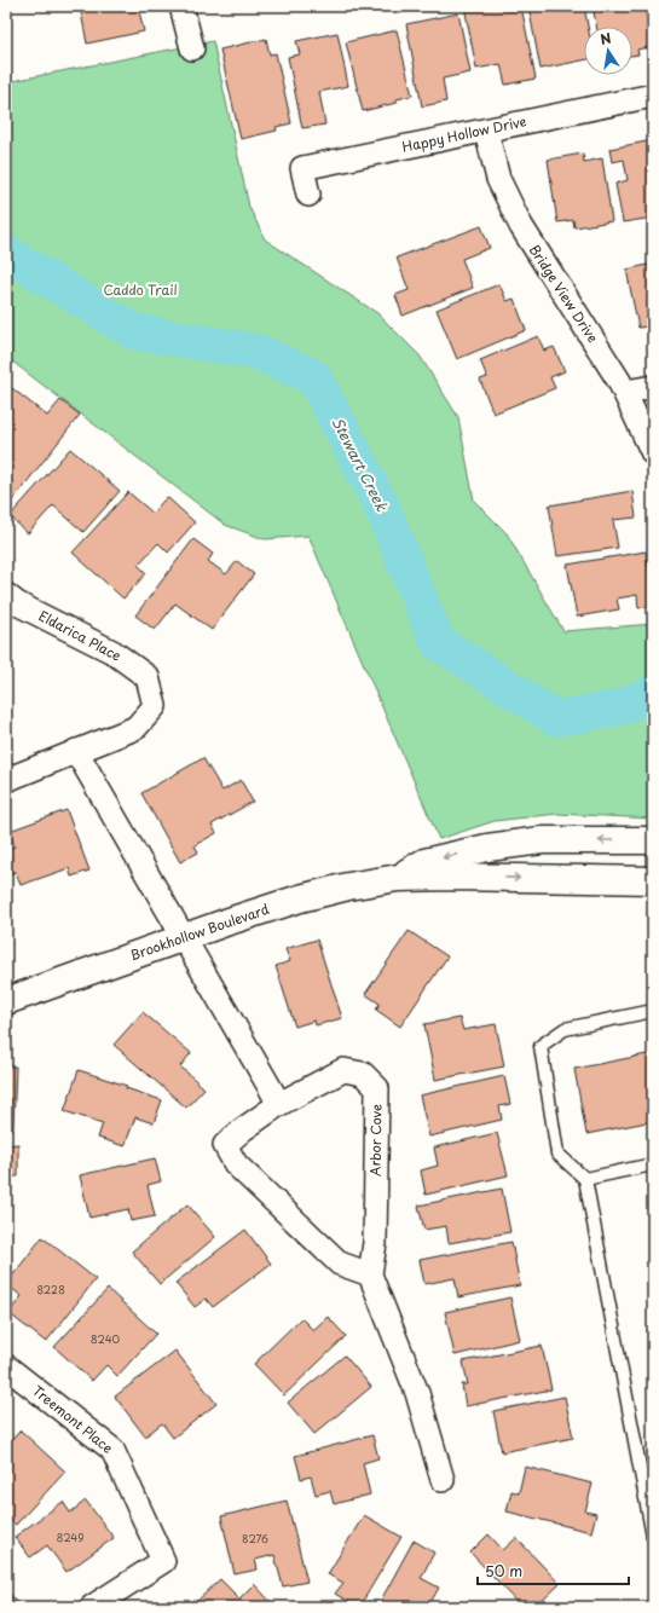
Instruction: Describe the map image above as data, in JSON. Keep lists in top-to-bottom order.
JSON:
{
  "streets": {
    "street": [
      "Happy Hollow Drive",
      "Bridge View Drive",
      "Eldarica Place",
      "Brookhollow Boulevard",
      "Arbor Cove",
      "Treemont Place"
    ]
  },
  "crossings": [
    ["Happy Hollow Drive", "Bridge View Drive"]
  ],
  "water": ["Stewart Creek"],
  "parks": ["Caddo Trail"],
  "house_numbers": [
    "8228",
    "8240",
    "8249",
    "8276"
  ],
  "scale_bar": "50 m",
  "north": "top"
}
